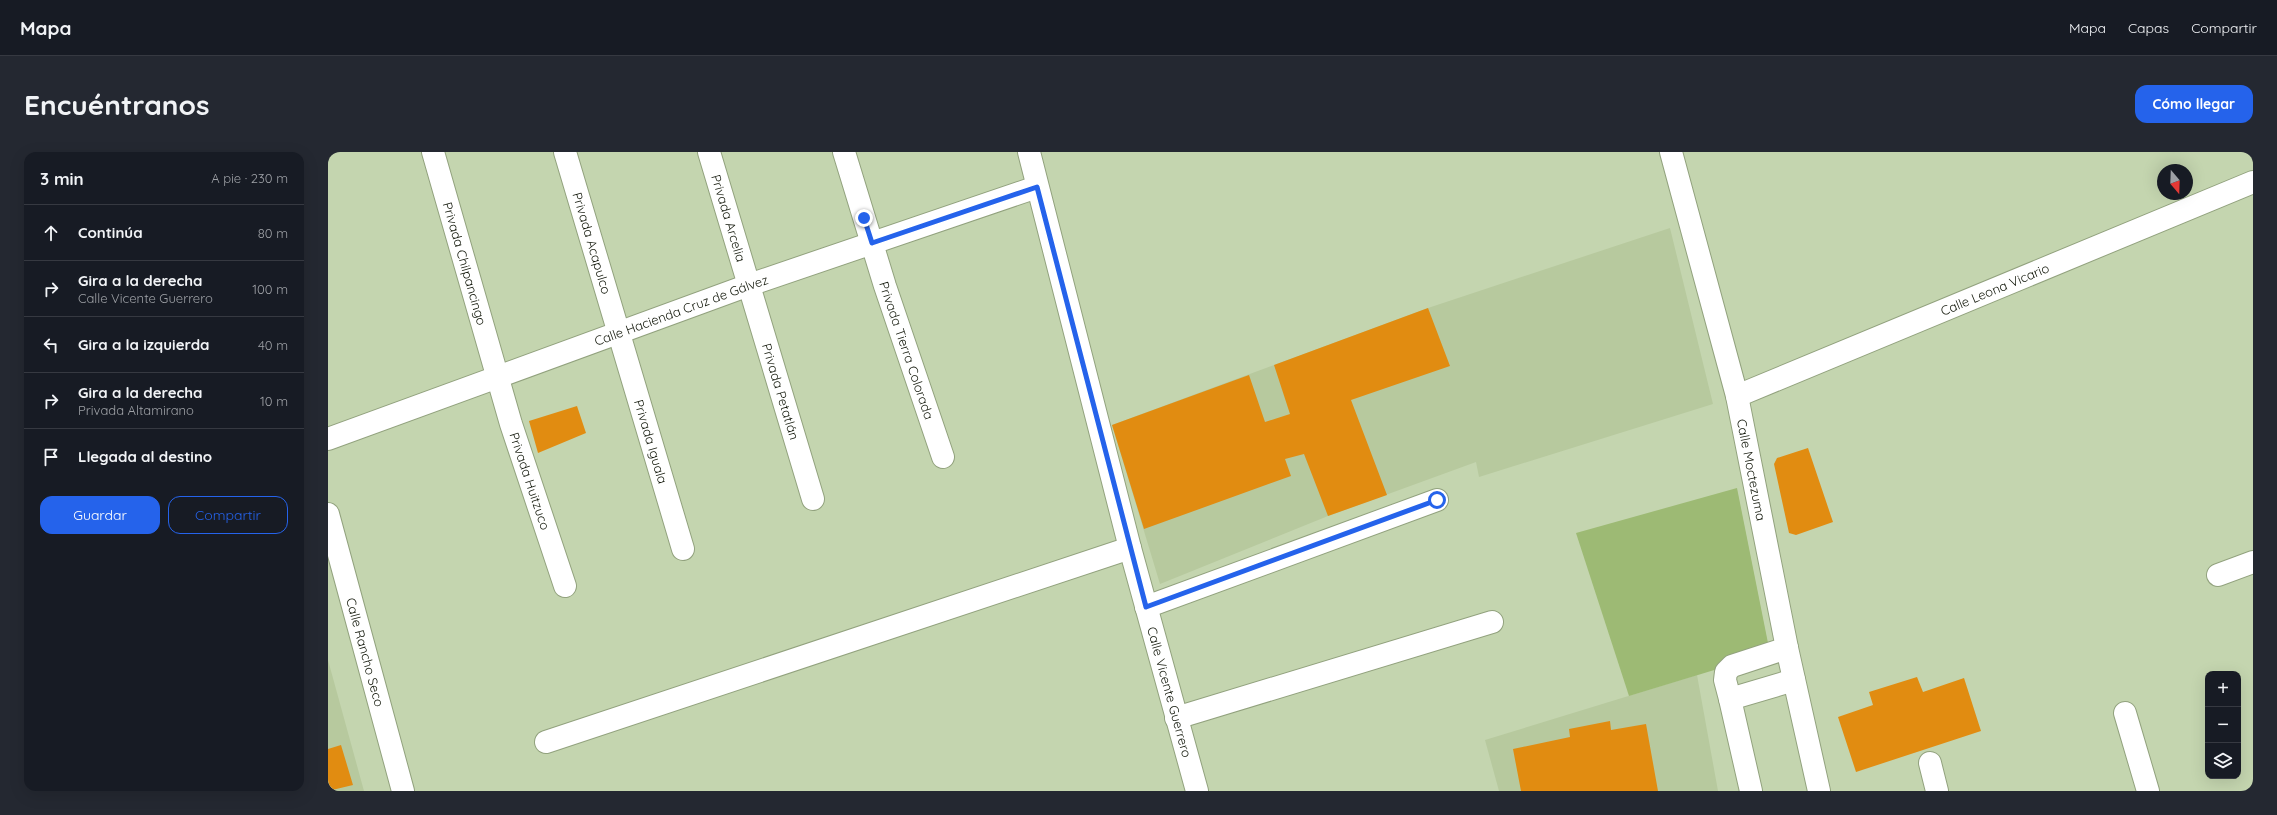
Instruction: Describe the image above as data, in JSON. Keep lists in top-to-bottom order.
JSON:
{
  "streets": {
    "street": [
      "Privada Arcelia",
      "Privada Acapulco",
      "Privada Chilpancingo",
      "Calle Leona Vicario",
      "Calle Hacienda Cruz de Gálvez",
      "Privada Tierra Colorada",
      "Privada Petatlán",
      "Privada Iguala",
      "Calle Moctezuma",
      "Privada Huitzuco",
      "Calle Rancho Seco",
      "Calle Vicente Guerrero"
    ]
  },
  "crossings": [
    ["Privada Arcelia", "Calle Hacienda Cruz de Gálvez"],
    ["Privada Arcelia", "Privada Petatlán"],
    ["Privada Acapulco", "Calle Hacienda Cruz de Gálvez"],
    ["Privada Acapulco", "Privada Iguala"],
    ["Privada Chilpancingo", "Calle Hacienda Cruz de Gálvez"],
    ["Privada Chilpancingo", "Privada Huitzuco"],
    ["Calle Leona Vicario", "Calle Moctezuma"],
    ["Calle Hacienda Cruz de Gálvez", "Privada Tierra Colorada"],
    ["Calle Hacienda Cruz de Gálvez", "Privada Petatlán"],
    ["Calle Hacienda Cruz de Gálvez", "Privada Iguala"],
    ["Calle Hacienda Cruz de Gálvez", "Privada Huitzuco"],
    ["Calle Hacienda Cruz de Gálvez", "Calle Vicente Guerrero"]
  ],
  "north": "bottom",
  "page": {
    "header": "Mapa",
    "nav": ["Mapa", "Capas", "Compartir"],
    "buttons": [
      "Cómo llegar",
      ["Guardar", "Compartir"]
    ],
    "title": "Encuéntranos",
    "heading": ["3 min", "A pie · 230 m"],
    "list": [
      ["Continúa", "80 m"],
      ["Gira a la derecha", "Calle Vicente Guerrero", "100 m"],
      ["Gira a la izquierda", "40 m"],
      ["Gira a la derecha", "Privada Altamirano", "10 m"],
      "Llegada al destino"
    ],
    "map_buttons": ["+", "−"]
  }
}
